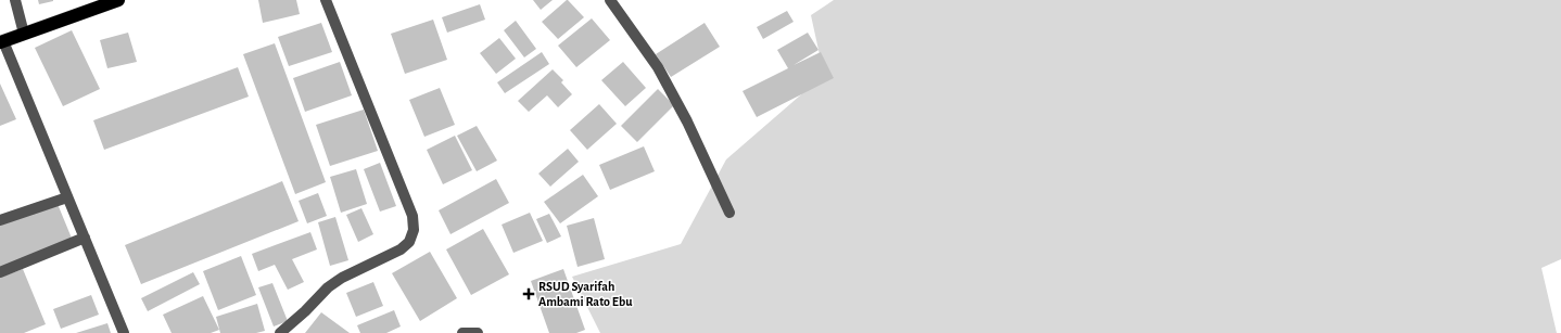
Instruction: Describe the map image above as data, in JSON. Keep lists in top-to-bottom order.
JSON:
{
  "places": {
    "health": ["RSUD Syarifah Ambami Rato Ebu"]
  }
}
